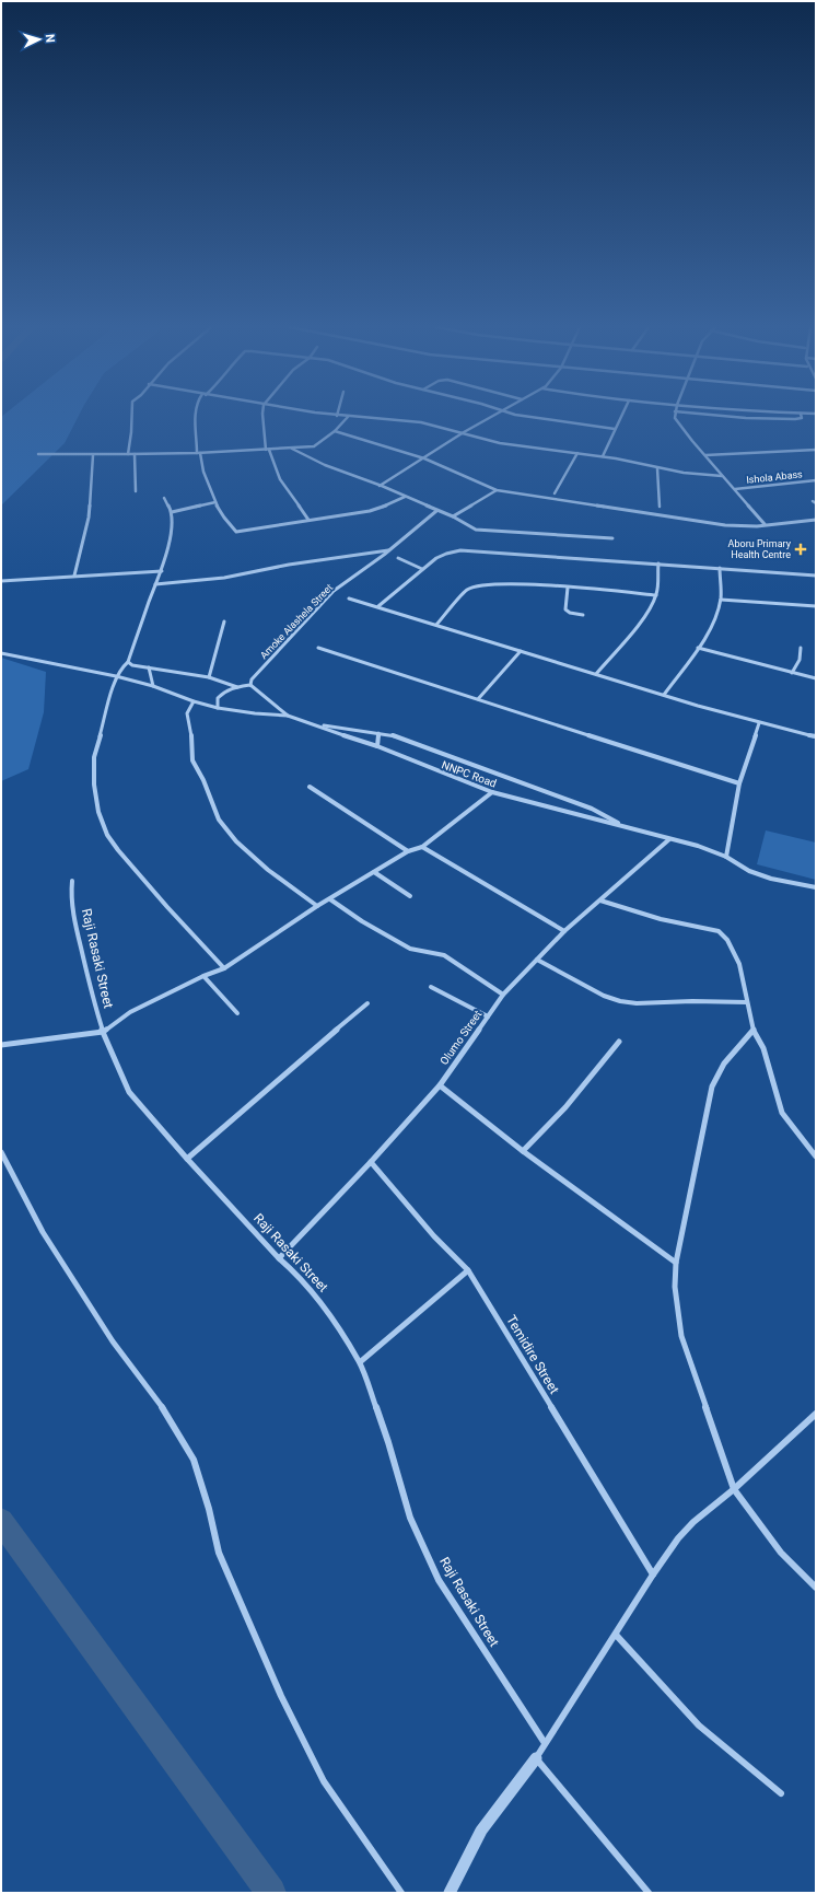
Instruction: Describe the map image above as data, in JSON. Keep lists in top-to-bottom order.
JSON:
{
  "streets": {
    "street": [
      "Ishola Abass",
      "Amoke Alashela Street",
      "NNPC Road",
      "Raji Rasaki Street",
      "Olumo Street",
      "Temidire Street"
    ]
  },
  "crossings": [
    ["NNPC Road", "Olumo Street"],
    ["Raji Rasaki Street", "Olumo Street"],
    ["Olumo Street", "Temidire Street"]
  ],
  "places": {
    "health": ["Aboru Primary Health Centre"]
  },
  "north": "right"
}
